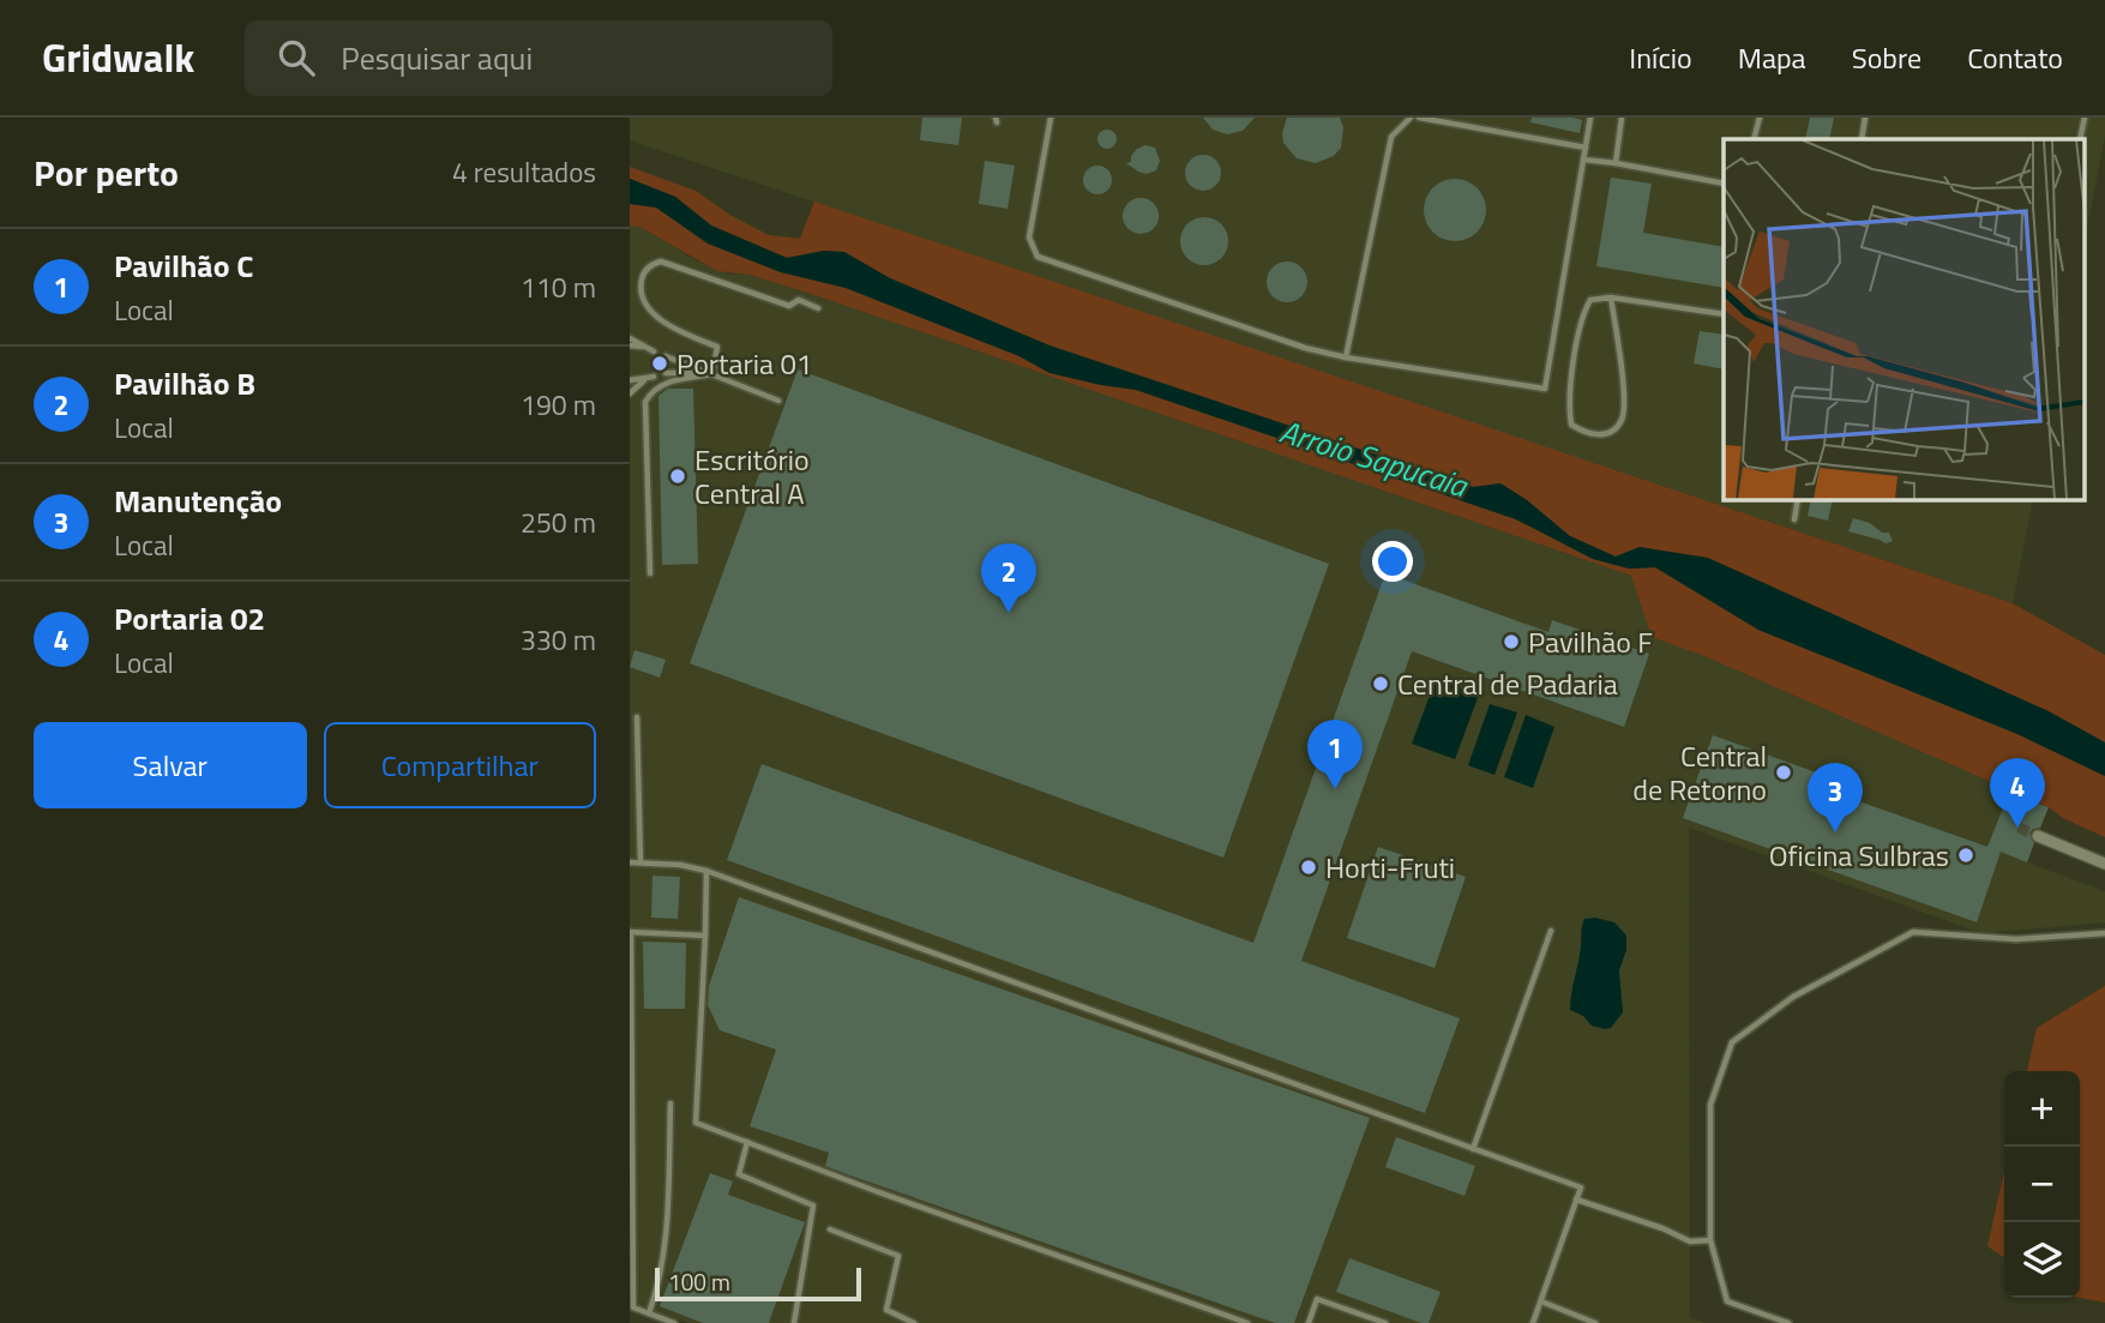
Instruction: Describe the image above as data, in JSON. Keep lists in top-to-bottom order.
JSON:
{
  "water": ["Arroio Sapucaia"],
  "places": [
    "Portaria 01",
    "Escritório Central A",
    "Pavilhão F",
    "Central de Padaria",
    "Central de Retorno",
    "Oficina Sulbras",
    "Horti-Fruti"
  ],
  "scale_bar": "100 m",
  "page": {
    "header": "Gridwalk",
    "search": "Pesquisar aqui",
    "nav": [
      "Início",
      "Mapa",
      "Sobre",
      "Contato"
    ],
    "heading": ["Por perto", "4 resultados"],
    "list": [
      {
        "mark": "1",
        "name": "Pavilhão C",
        "note": "Local",
        "value": "110 m"
      },
      {
        "mark": "2",
        "name": "Pavilhão B",
        "note": "Local",
        "value": "190 m"
      },
      {
        "mark": "3",
        "name": "Manutenção",
        "note": "Local",
        "value": "250 m"
      },
      {
        "mark": "4",
        "name": "Portaria 02",
        "note": "Local",
        "value": "330 m"
      }
    ],
    "pins": [
      "2",
      "1",
      "4",
      "3"
    ],
    "buttons": ["Salvar", "Compartilhar"],
    "map_buttons": ["+", "−"],
    "scale": "100 m"
  }
}
